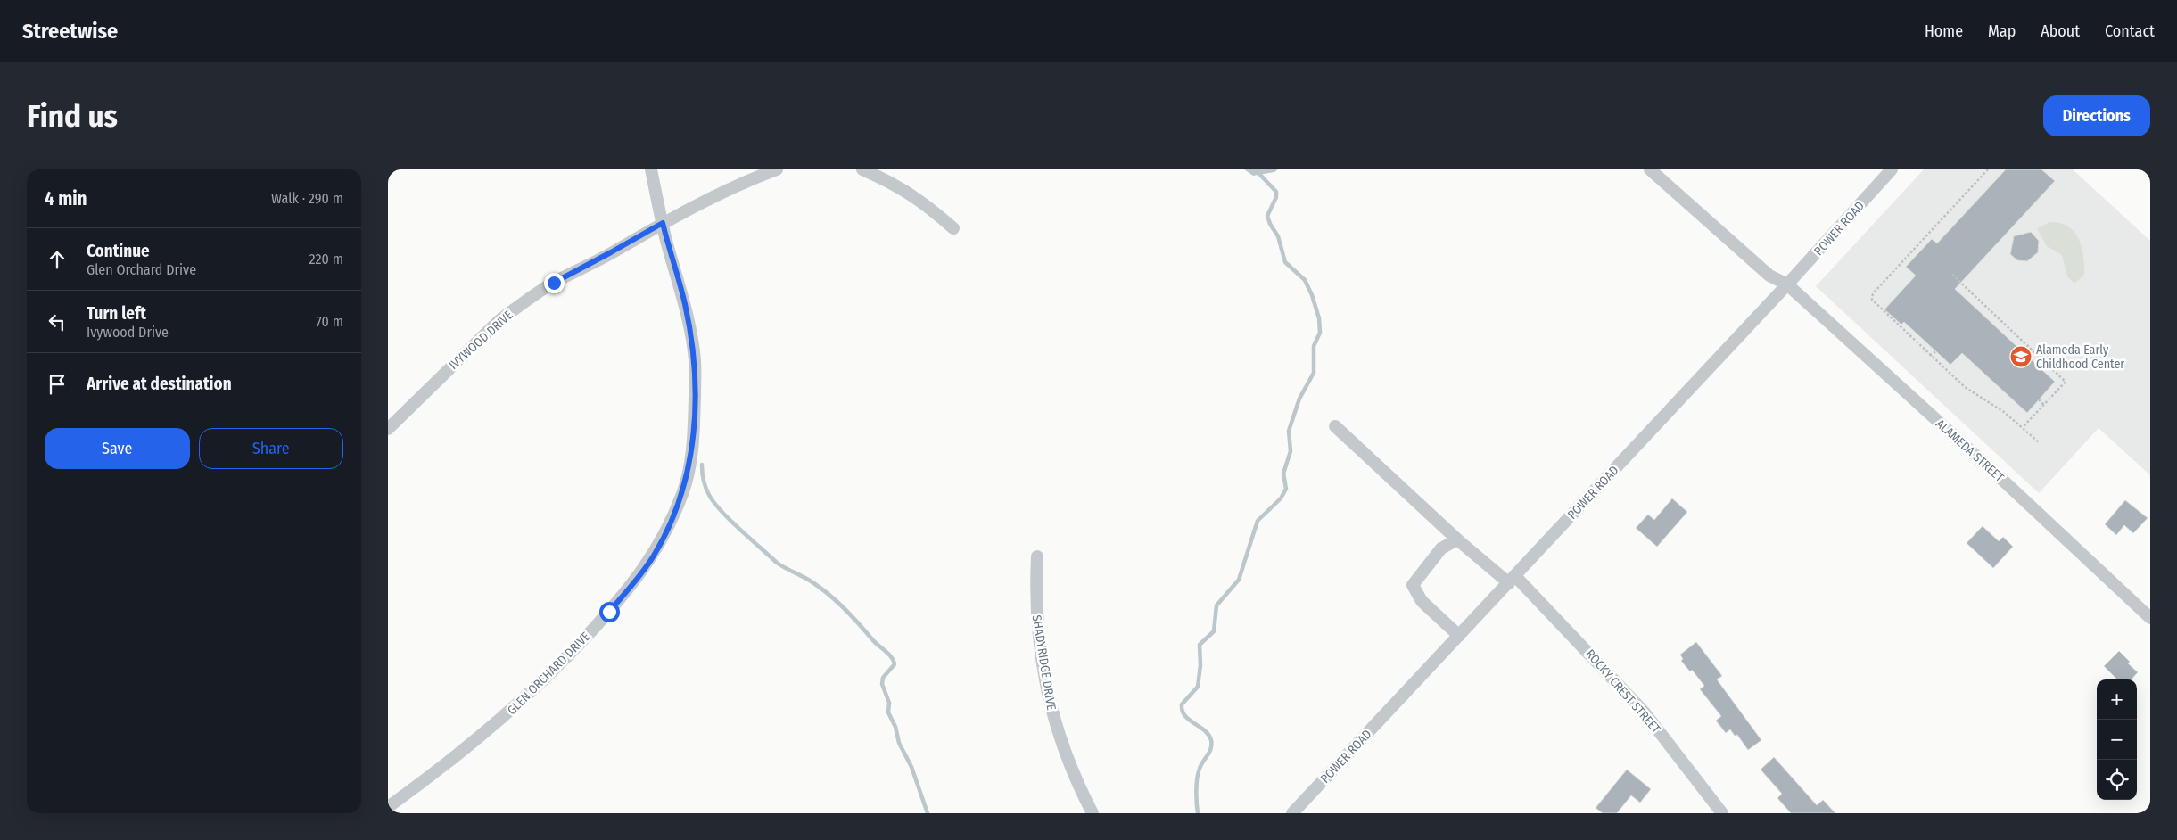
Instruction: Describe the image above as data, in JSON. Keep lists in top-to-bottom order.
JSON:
{
  "streets": {
    "street": [
      "POWER ROAD",
      "IVYWOOD DRIVE",
      "ALAMEDA STREET",
      "SHADYRIDGE DRIVE",
      "GLEN ORCHARD DRIVE",
      "ROCKY CREST STREET"
    ]
  },
  "crossings": [
    ["POWER ROAD", "ALAMEDA STREET"],
    ["POWER ROAD", "ROCKY CREST STREET"],
    ["IVYWOOD DRIVE", "GLEN ORCHARD DRIVE"]
  ],
  "places": {
    "school or university": ["Alameda Early Childhood Center"]
  },
  "page": {
    "header": "Streetwise",
    "nav": [
      "Home",
      "Map",
      "About",
      "Contact"
    ],
    "buttons": [
      "Directions",
      ["Save", "Share"]
    ],
    "title": "Find us",
    "heading": ["4 min", "Walk · 290 m"],
    "list": [
      ["Continue", "Glen Orchard Drive", "220 m"],
      ["Turn left", "Ivywood Drive", "70 m"],
      "Arrive at destination"
    ],
    "map_buttons": ["+", "−"]
  }
}
